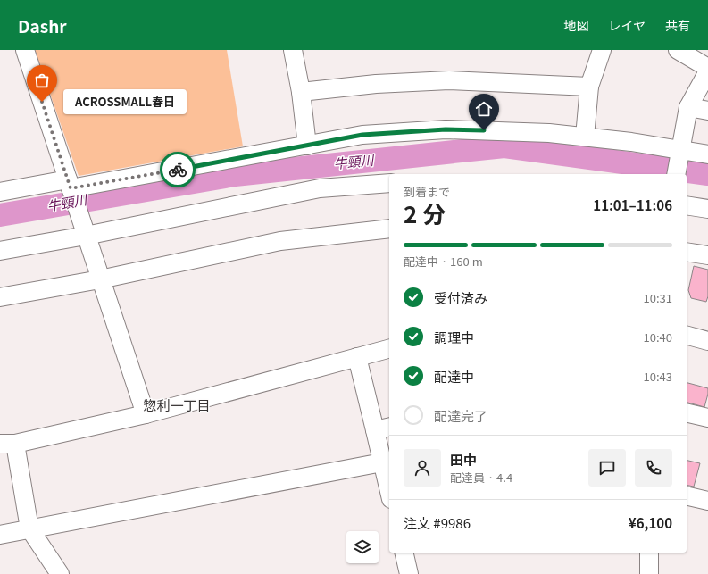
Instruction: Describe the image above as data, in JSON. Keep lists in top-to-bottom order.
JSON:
{
  "districts": ["惣利一丁目"],
  "water": ["牛頸川"],
  "places": ["ACROSSMALL春日"],
  "page": {
    "header": "Dashr",
    "nav": ["地図", "レイヤ", "共有"],
    "bubble": "ACROSSMALL春日",
    "heading": ["2 分", "到着まで", "11:01–11:06"],
    "panel": [
      "田中",
      "配達員 · 4.4",
      "注文 #9986",
      "¥6,100"
    ],
    "bar": "配達中 · 160 m",
    "list": [
      ["受付済み", "10:31"],
      ["調理中", "10:40"],
      ["配達中", "10:43"],
      "配達完了"
    ]
  }
}
